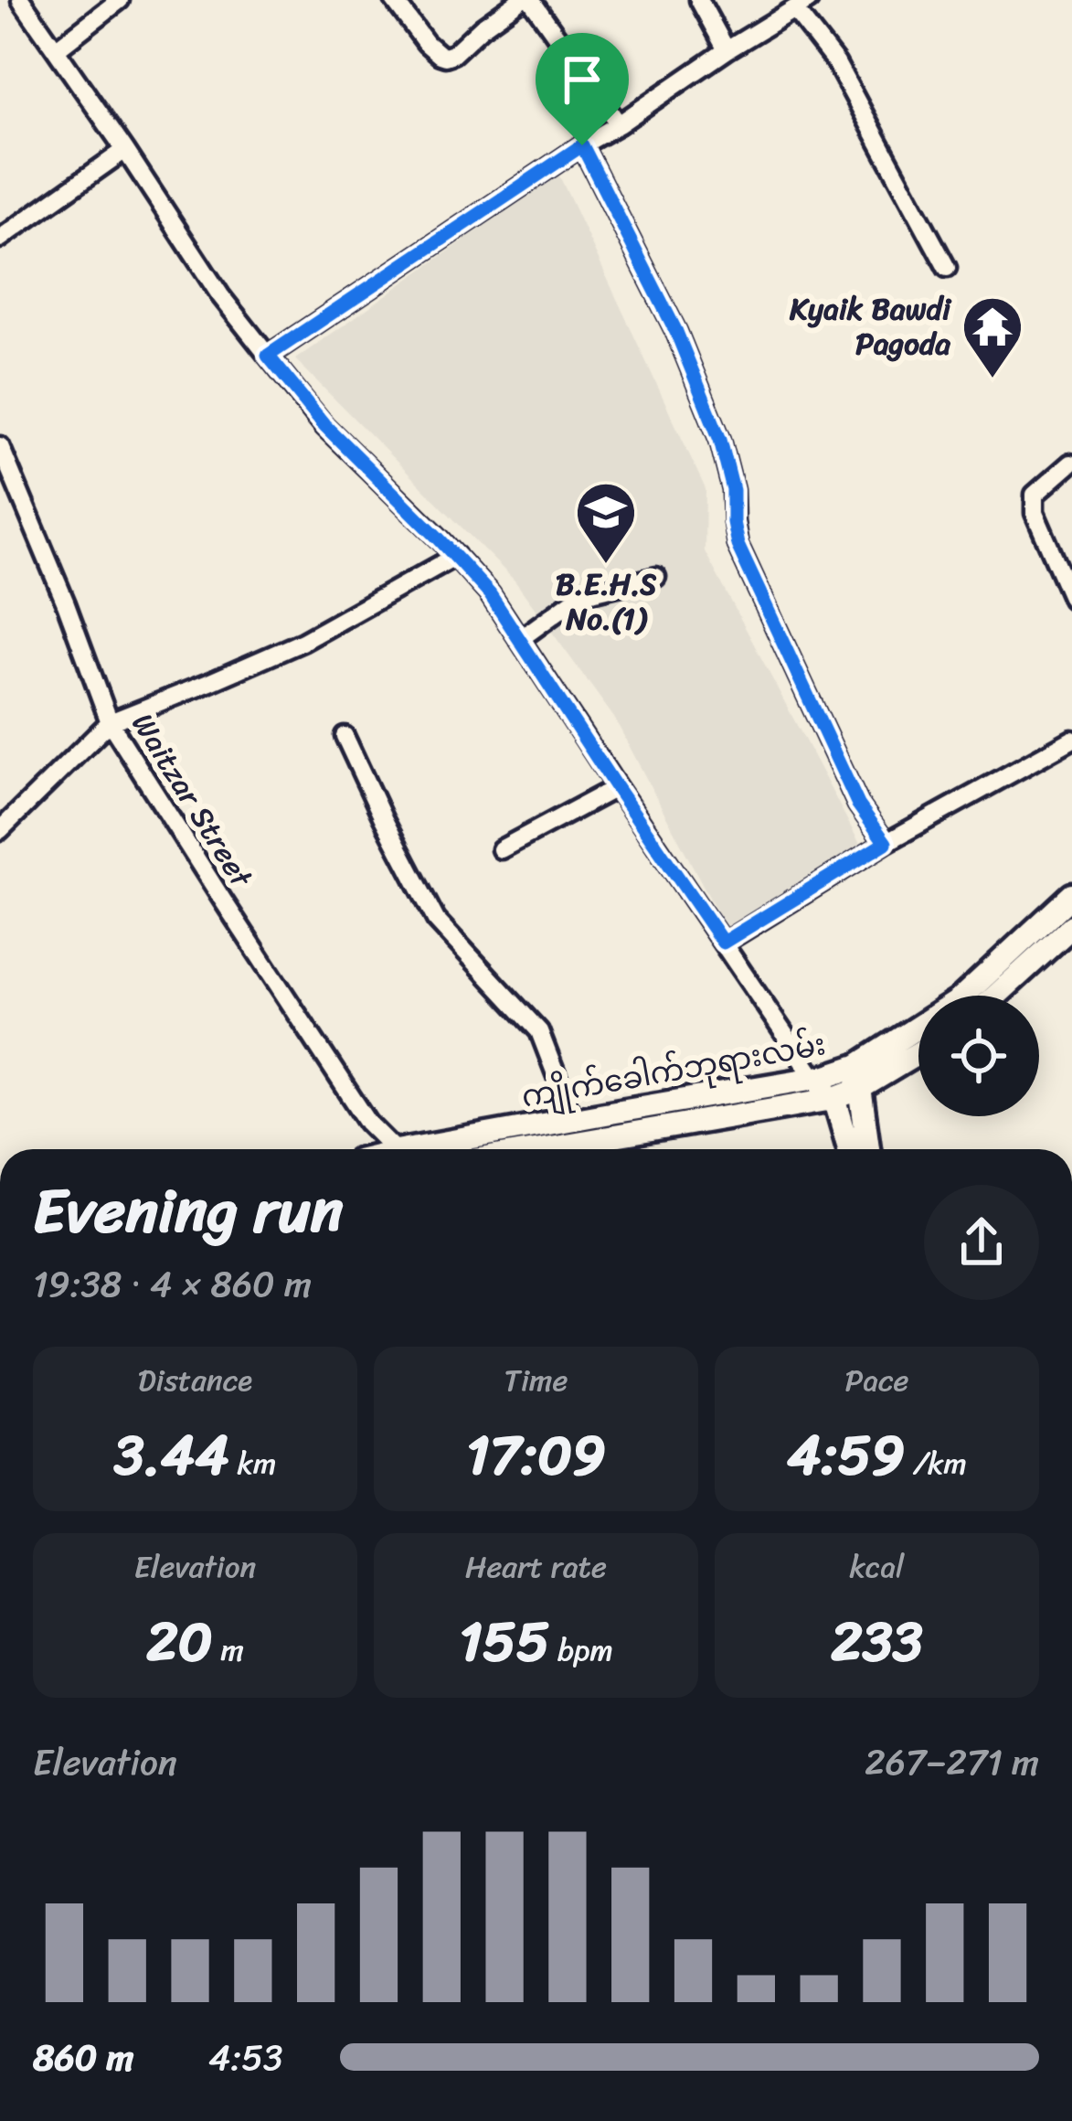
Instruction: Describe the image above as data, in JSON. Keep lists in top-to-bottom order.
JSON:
{
  "streets": {
    "main road": ["ကျိုက်ခေါက်ဘုရားလမ်း"],
    "street": ["Waitzar Street"]
  },
  "places": {
    "temple": ["Kyaik Bawdi Pagoda"],
    "school or university": ["B.E.H.S No.(1)"]
  },
  "page": {
    "heading": ["Evening run", "19:38 · 4 × 860 m"],
    "stats": [
      ["Distance", "3.44 km"],
      ["Time", "17:09"],
      ["Pace", "4:59 /km"],
      ["Elevation", "20 m"],
      ["Heart rate", "155 bpm"],
      ["kcal", "233"]
    ],
    "chart": ["Elevation", "267–271 m"],
    "list": [
      {
        "name": "860 m",
        "note": "4:53"
      }
    ]
  }
}
